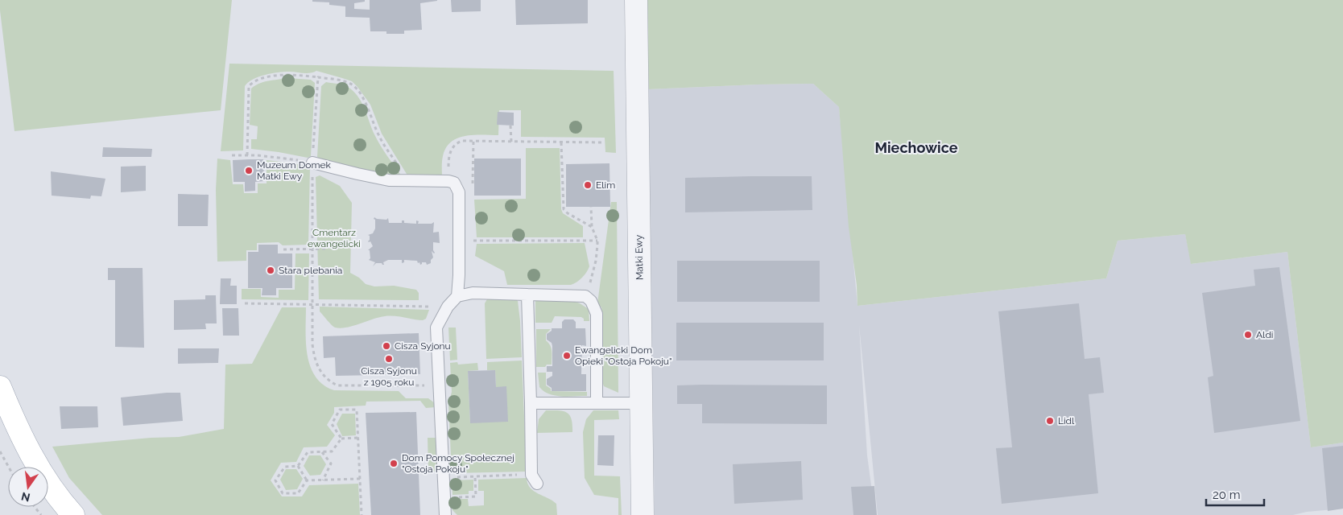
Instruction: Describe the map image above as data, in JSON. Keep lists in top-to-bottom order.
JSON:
{
  "streets": {
    "street": ["Matki Ewy"]
  },
  "districts": ["Miechowice"],
  "parks": ["Cmentarz ewangelicki"],
  "places": [
    "Muzeum Domek Matki Ewy",
    "Elim",
    "Stara plebania",
    "Aldi",
    "Cisza Syjonu",
    "Ewangelicki Dom Opieki \"Ostoja Pokoju\"",
    "Cisza Syjonu z 1905 roku",
    "Lidl",
    "Dom Pomocy Społecznej \"Ostoja Pokoju\""
  ],
  "scale_bar": "20 m",
  "north": "bottom"
}
